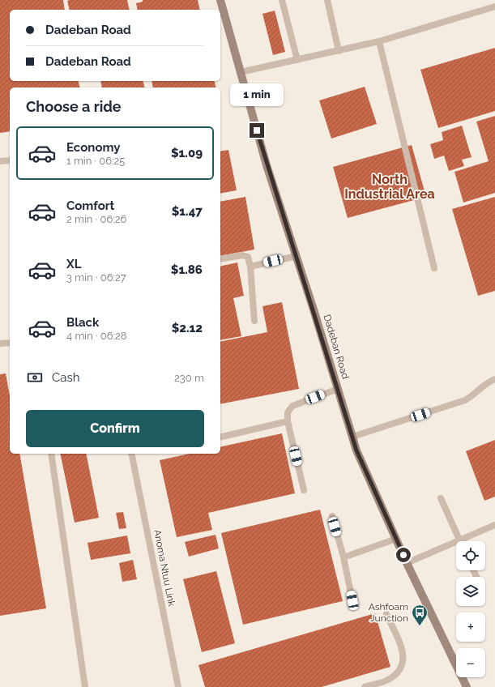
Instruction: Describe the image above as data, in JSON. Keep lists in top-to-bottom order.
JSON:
{
  "streets": {
    "street": ["Dadeban Road"],
    "lane": ["Anoma Ntuu Link"]
  },
  "districts": ["North Industrial Area"],
  "places": {
    "bus stop": ["Ashfoam Junction"]
  },
  "page": {
    "banner": ["Dadeban Road", "Dadeban Road"],
    "bubble": "1 min",
    "heading": "Choose a ride",
    "list": [
      {
        "name": "Economy",
        "note": "1 min · 06:25",
        "value": "$1.09"
      },
      {
        "name": "Comfort",
        "note": "2 min · 06:26",
        "value": "$1.47"
      },
      {
        "name": "XL",
        "note": "3 min · 06:27",
        "value": "$1.86"
      },
      {
        "name": "Black",
        "note": "4 min · 06:28",
        "value": "$2.12"
      }
    ],
    "pay": ["Cash", "230 m"],
    "buttons": "Confirm",
    "map_buttons": ["+", "−"]
  }
}
